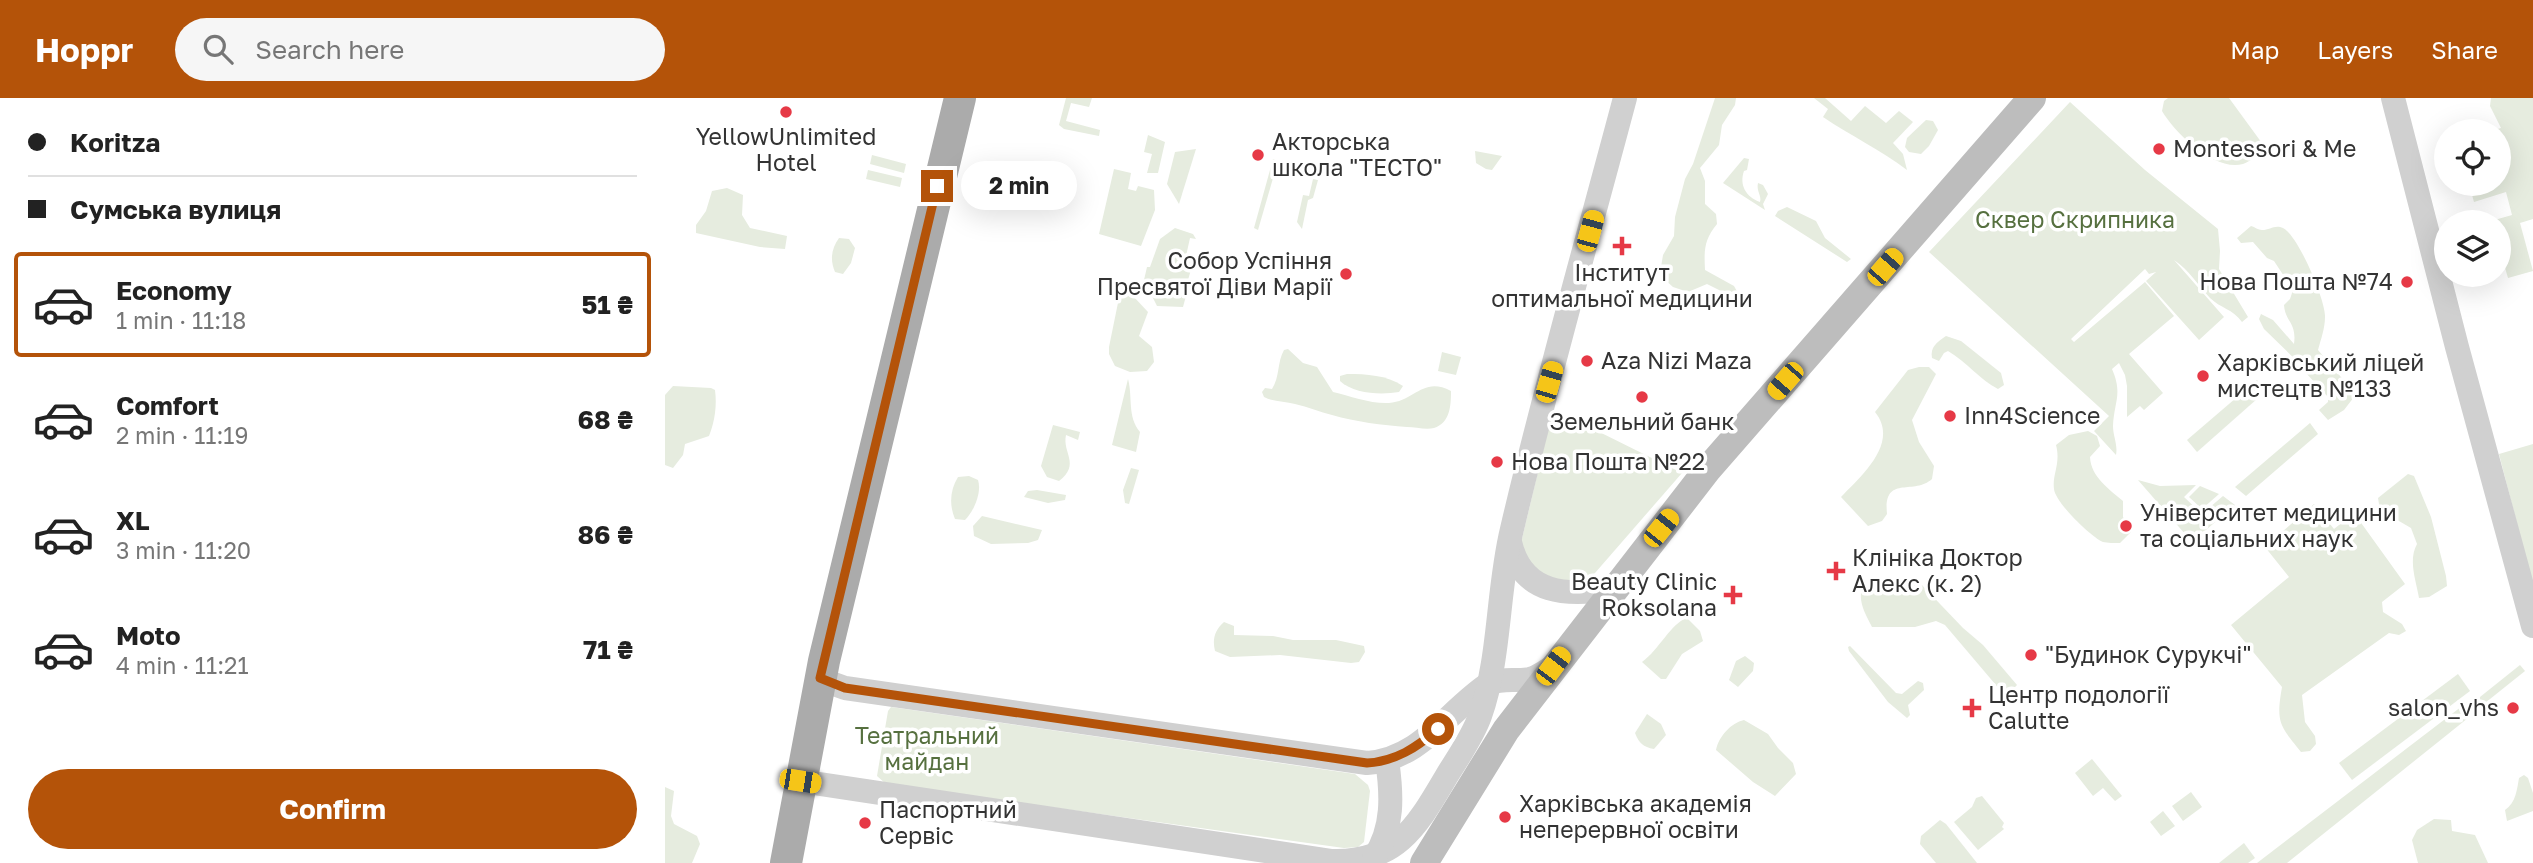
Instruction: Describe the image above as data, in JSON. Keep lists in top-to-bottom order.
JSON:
{
  "parks": ["Сквер Скрипника", "Театральний майдан"],
  "places": {
    "other": [
      "YellowUnlimited Hotel",
      "Montessori & Me",
      "Акторська школа \"ТЕСТО\"",
      "Собор Успіння Пресвятої Діви Марії",
      "Нова Пошта №74",
      "Aza Nizi Maza",
      "Харківський ліцей мистецтв №133",
      "Земельний банк",
      "Inn4Science",
      "Нова Пошта №22",
      "Університет медицини та соціальних наук",
      "\"Будинок Cурукчі\"",
      "salon_vhs",
      "Харківська академія неперервної освіти",
      "Паспортний Сервіс"
    ],
    "health": [
      "Інститут оптимальної медицини",
      "Клініка Доктор Алекс (к. 2)",
      "Beauty Clinic Roksolana",
      "Центр подології Calutte"
    ]
  },
  "page": {
    "header": "Hoppr",
    "search": "Search here",
    "nav": ["Map", "Layers", "Share"],
    "banner": ["Koritza", "Сумська вулиця"],
    "bubble": "2 min",
    "list": [
      {
        "name": "Economy",
        "note": "1 min · 11:18",
        "value": "51 ₴"
      },
      {
        "name": "Comfort",
        "note": "2 min · 11:19",
        "value": "68 ₴"
      },
      {
        "name": "XL",
        "note": "3 min · 11:20",
        "value": "86 ₴"
      },
      {
        "name": "Moto",
        "note": "4 min · 11:21",
        "value": "71 ₴"
      }
    ],
    "buttons": "Confirm"
  }
}
